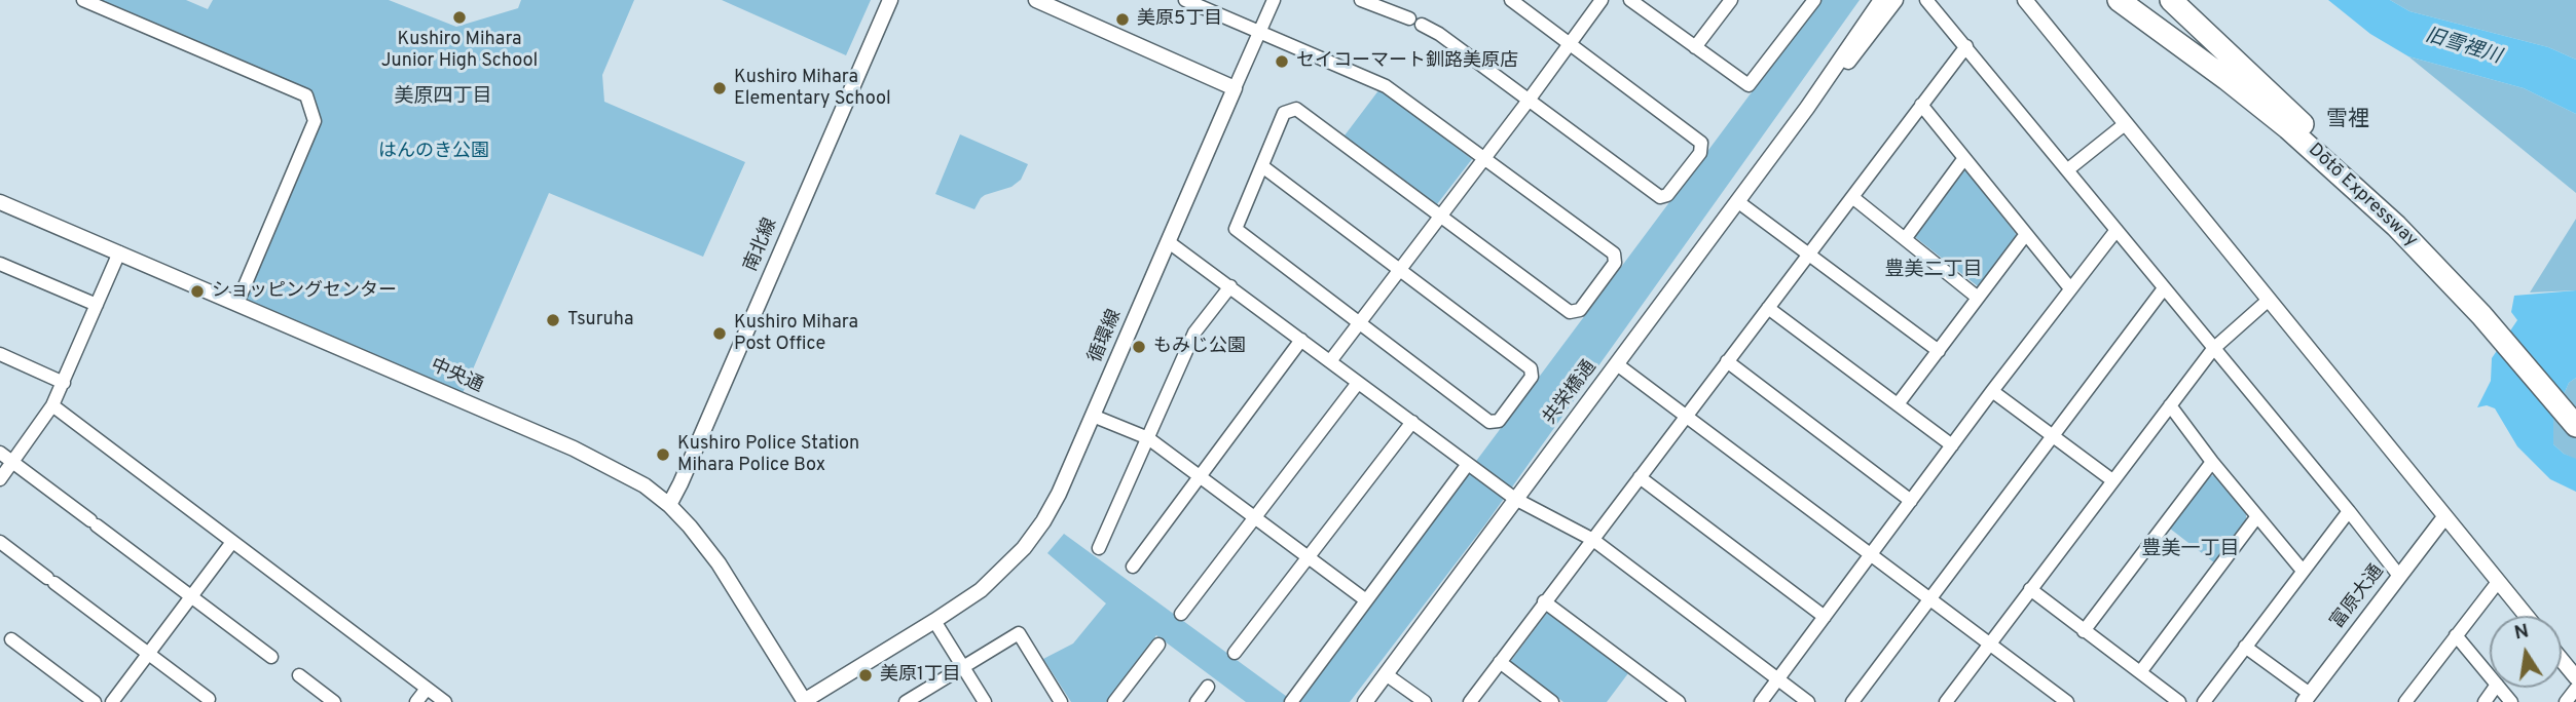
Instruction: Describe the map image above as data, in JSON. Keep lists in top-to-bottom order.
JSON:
{
  "streets": {
    "highway": ["Dōtō Expressway"],
    "street": [
      "南北線",
      "循環線",
      "中央通",
      "共栄橋通",
      "富原大通"
    ]
  },
  "crossings": [
    ["南北線", "中央通"],
    ["循環線", "中央通"]
  ],
  "districts": [
    "美原四丁目",
    "雪裡",
    "豊美二丁目",
    "豊美一丁目"
  ],
  "water": ["旧雪裡川"],
  "parks": ["はんのき公園"],
  "places": [
    "Kushiro Mihara Junior High School",
    "美原5丁目",
    "セイコーマート釧路美原店",
    "Kushiro Mihara Elementary School",
    "ショッピングセンター",
    "Tsuruha",
    "Kushiro Mihara Post Office",
    "もみじ公園",
    "Kushiro Police Station Mihara Police Box",
    "美原1丁目"
  ],
  "north": "top"
}
